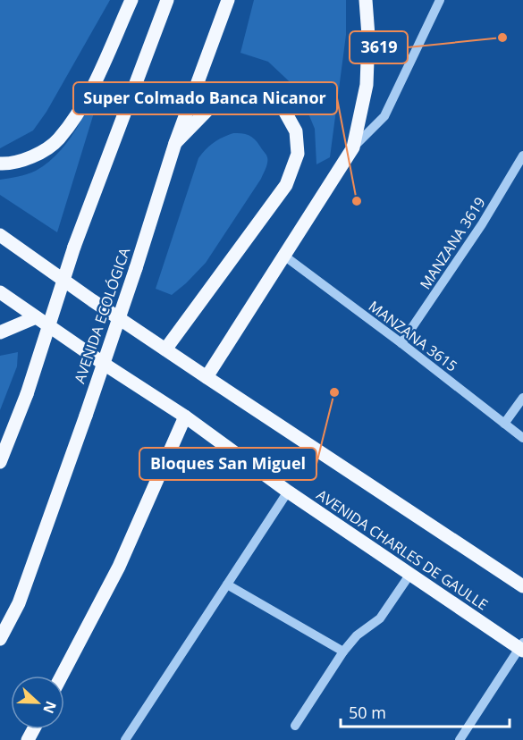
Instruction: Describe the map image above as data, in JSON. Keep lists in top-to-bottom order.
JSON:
{
  "streets": {
    "main road": ["AVENIDA ECOLÓGICA", "AVENIDA CHARLES DE GAULLE"],
    "street": ["MANZANA 3619", "MANZANA 3615"]
  },
  "crossings": [
    ["MANZANA 3619", "MANZANA 3615"]
  ],
  "places": ["3619", "Super Colmado Banca Nicanor", "Bloques San Miguel"],
  "scale_bar": "50 m",
  "north": "right"
}
